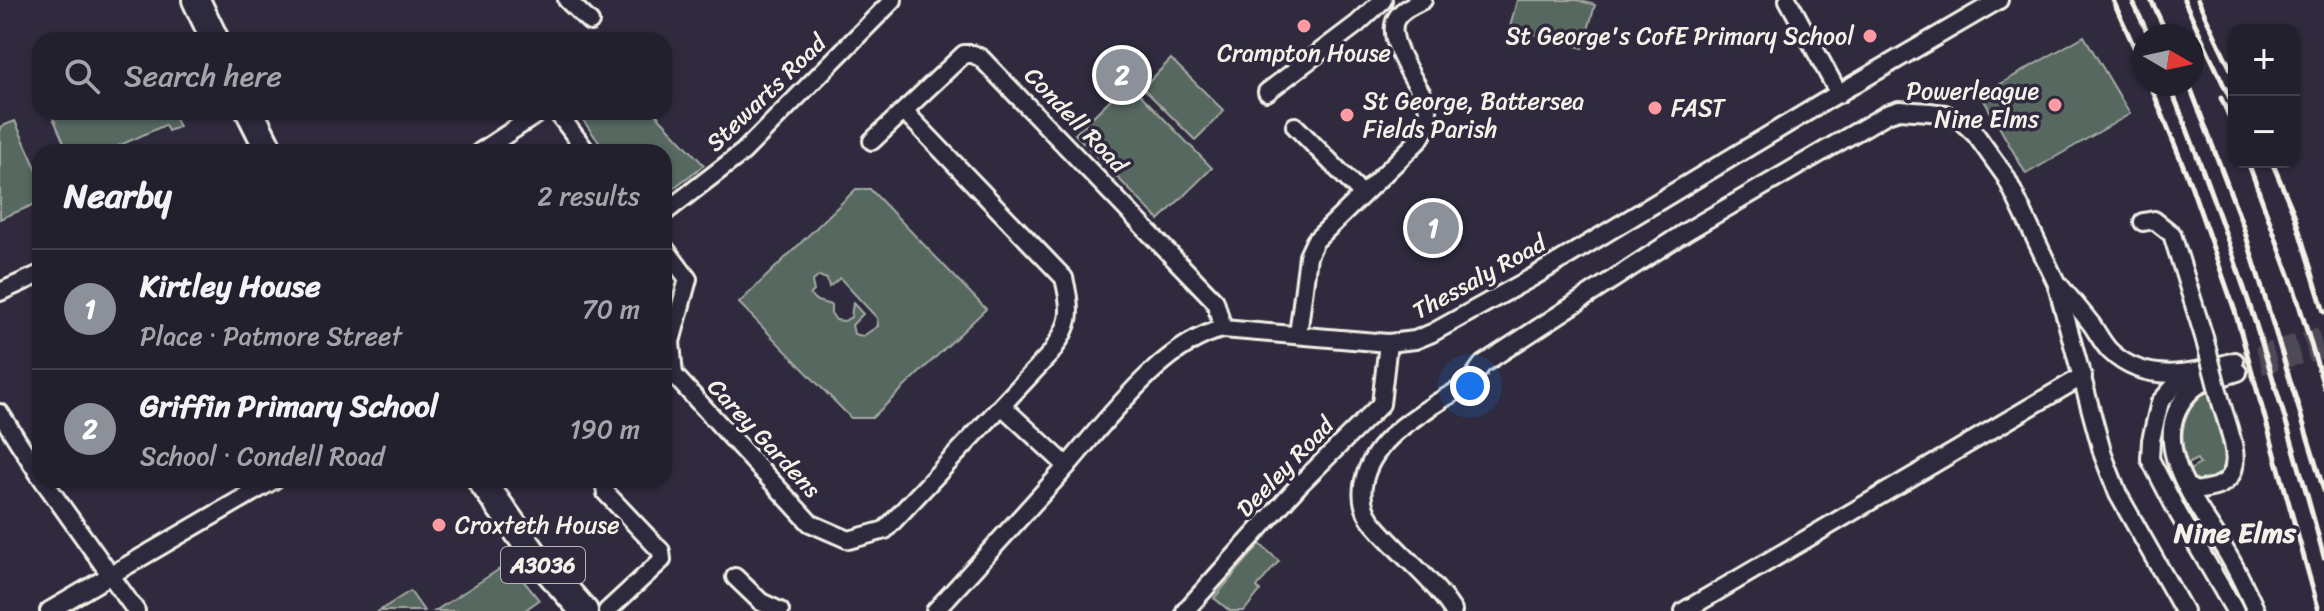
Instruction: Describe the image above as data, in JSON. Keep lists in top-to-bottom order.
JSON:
{
  "streets": {
    "main road": ["A3036"],
    "street": [
      "Stewarts Road",
      "Condell Road",
      "Thessaly Road",
      "Carey Gardens",
      "Deeley Road"
    ]
  },
  "crossings": [
    ["Condell Road", "Thessaly Road"],
    ["Condell Road", "Carey Gardens"],
    ["Thessaly Road", "Deeley Road"]
  ],
  "districts": ["Nine Elms"],
  "places": [
    "Crampton House",
    "St George's CofE Primary School",
    "Powerleague Nine Elms",
    "FAST",
    "St George, Battersea Fields Parish",
    "Croxteth House"
  ],
  "north": "right",
  "page": {
    "map_buttons": ["+", "−"],
    "search": "Search here",
    "pins": ["2", "1"],
    "heading": ["Nearby", "2 results"],
    "list": [
      {
        "mark": "1",
        "name": "Kirtley House",
        "note": "Place · Patmore Street",
        "value": "70 m"
      },
      {
        "mark": "2",
        "name": "Griffin Primary School",
        "note": "School · Condell Road",
        "value": "190 m"
      }
    ]
  }
}
